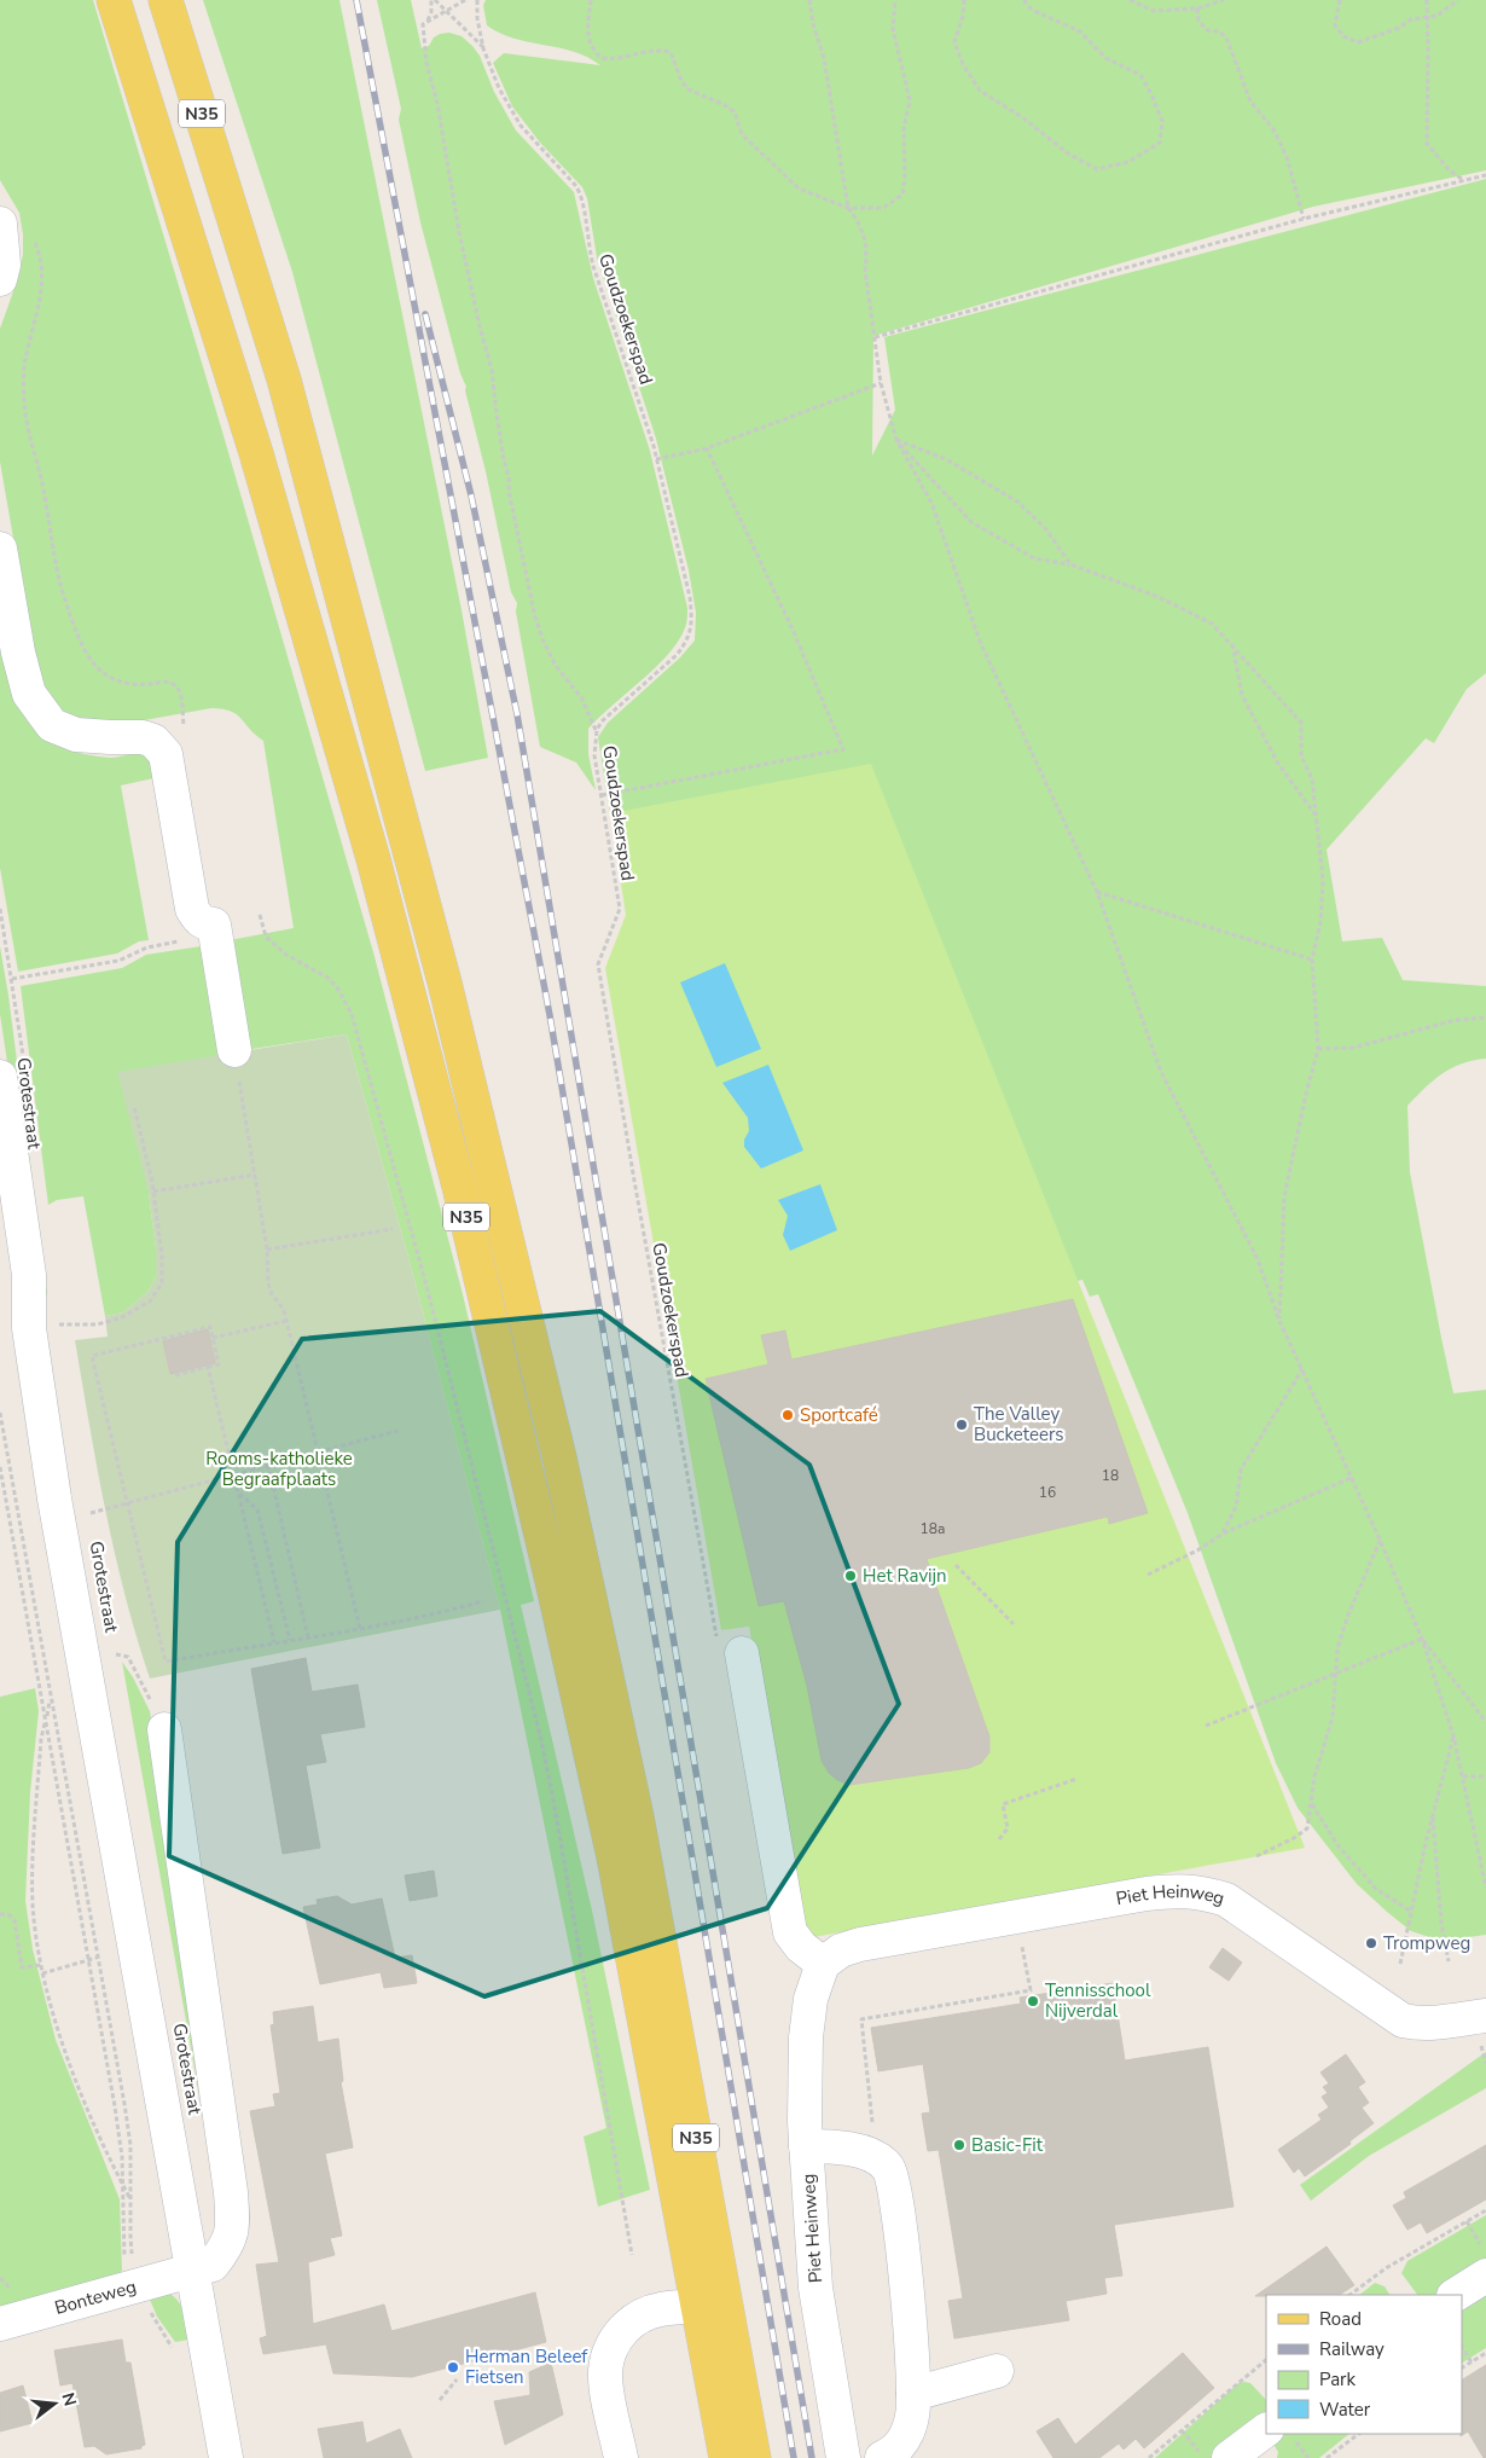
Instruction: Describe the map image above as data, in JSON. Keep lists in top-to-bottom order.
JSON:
{
  "streets": {
    "main road": ["N35"],
    "street": ["Grotestraat", "Piet Heinweg", "Bonteweg"],
    "path": ["Goudzoekerspad"]
  },
  "crossings": [
    ["Grotestraat", "Bonteweg"]
  ],
  "parks": ["Rooms-katholieke Begraafplaats"],
  "places": [
    "Sportcafé",
    "The Valley Bucketeers",
    "Het Ravijn",
    "Trompweg",
    "Tennisschool Nijverdal",
    "Basic-Fit",
    "Herman Beleef Fietsen"
  ],
  "house_numbers": ["18", "16", "18a"],
  "legend": [
    "Road",
    "Railway",
    "Park",
    "Water"
  ],
  "north": "right"
}
